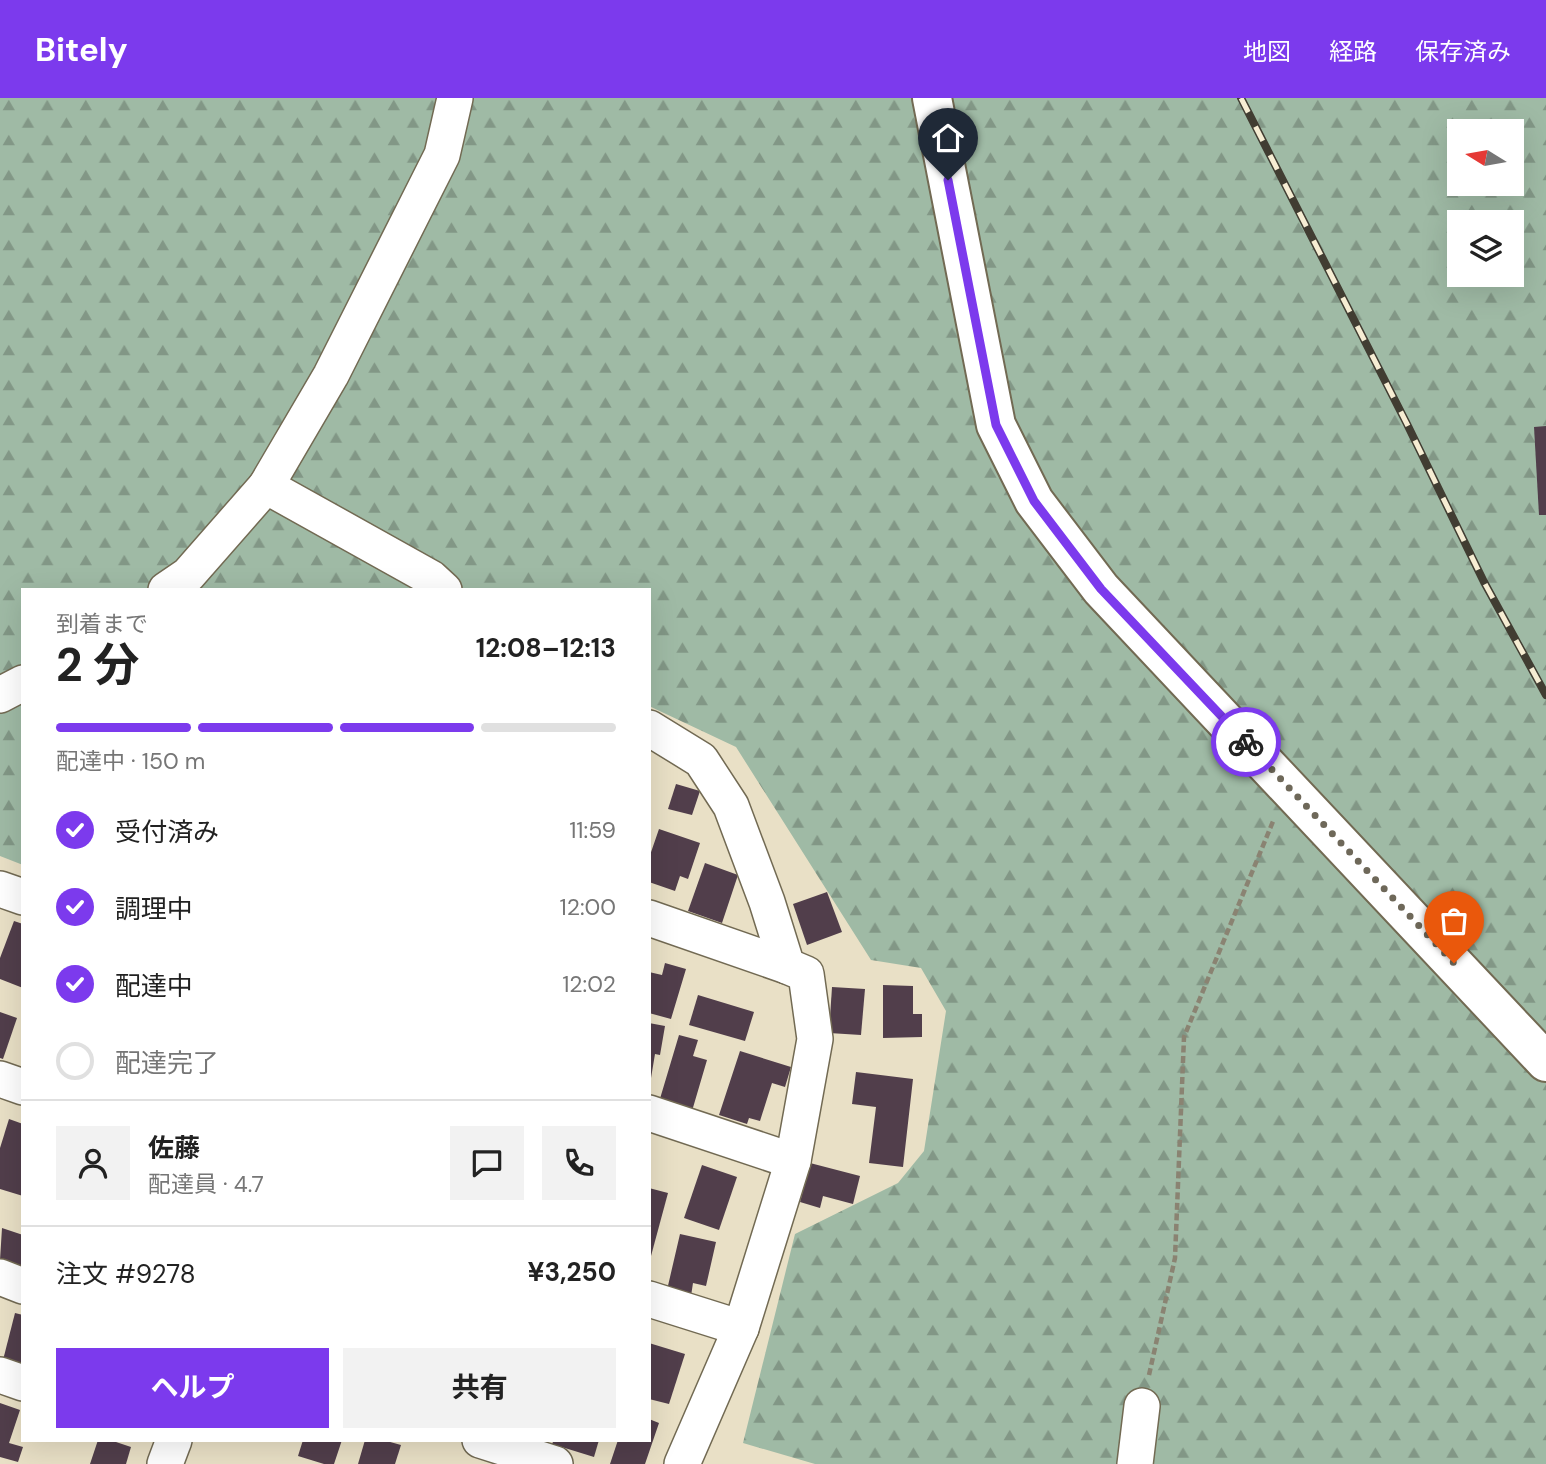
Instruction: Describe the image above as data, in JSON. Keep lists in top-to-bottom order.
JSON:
{
  "north": "left",
  "page": {
    "header": "Bitely",
    "nav": ["地図", "経路", "保存済み"],
    "heading": ["2 分", "到着まで", "12:08–12:13"],
    "panel": [
      "佐藤",
      "配達員 · 4.7",
      "注文 #9278",
      "¥3,250"
    ],
    "bar": "配達中 · 150 m",
    "list": [
      ["受付済み", "11:59"],
      ["調理中", "12:00"],
      ["配達中", "12:02"],
      "配達完了"
    ],
    "buttons": ["ヘルプ", "共有"]
  }
}
